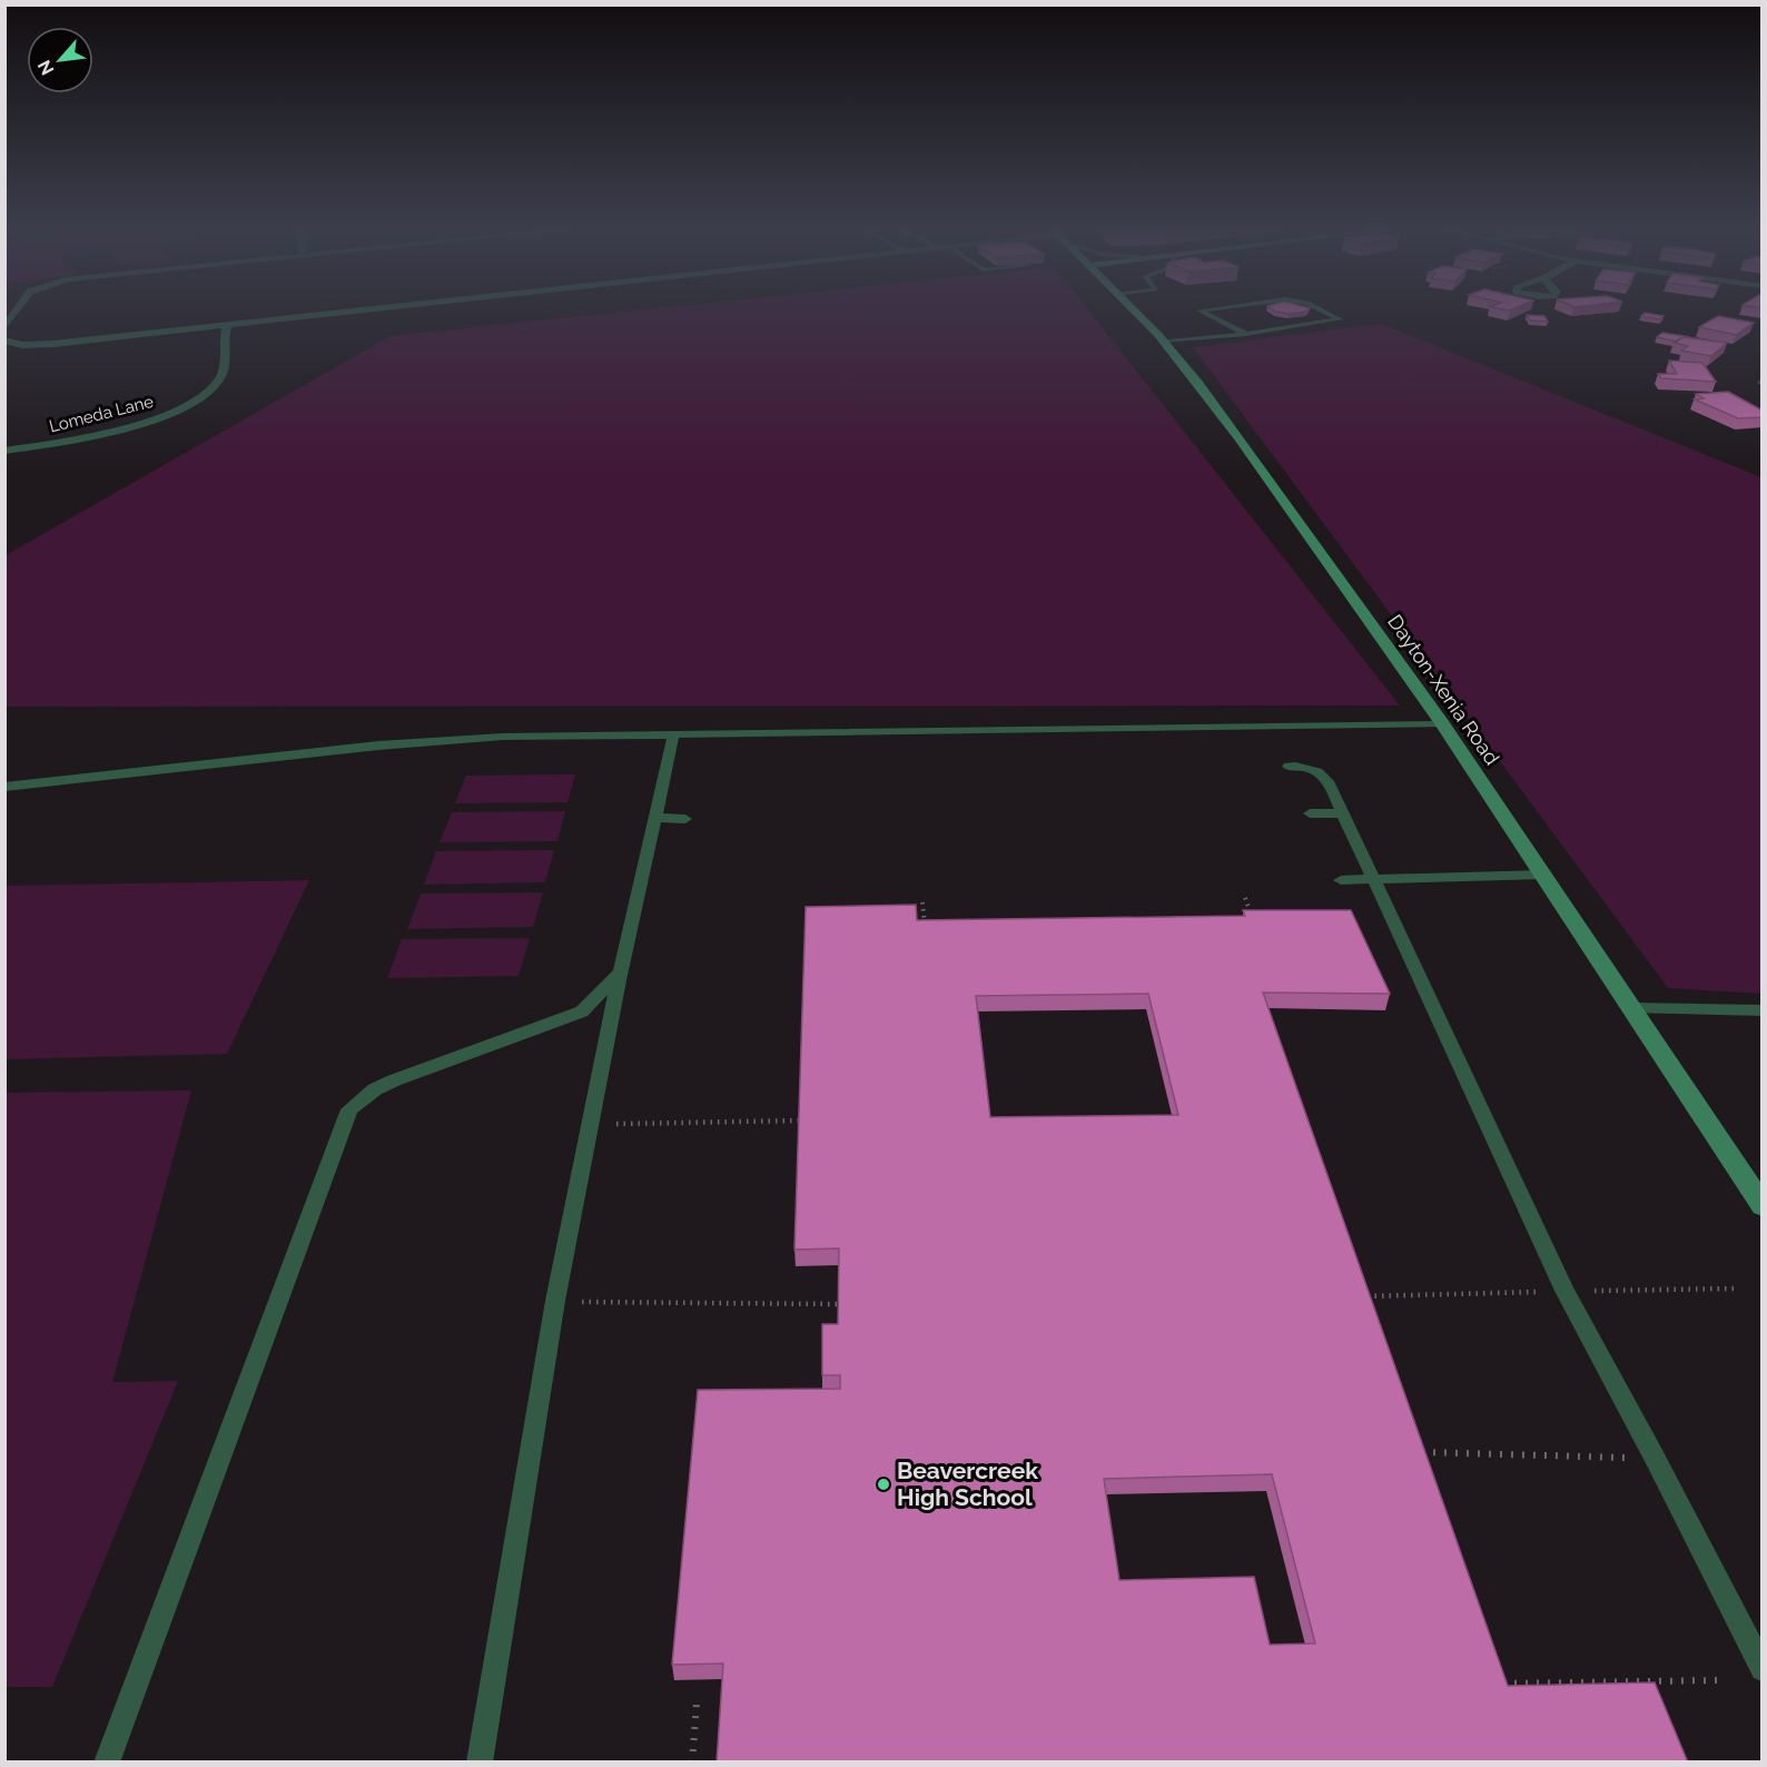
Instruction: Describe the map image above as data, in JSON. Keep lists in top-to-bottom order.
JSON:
{
  "streets": {
    "main road": ["Dayton-Xenia Road"],
    "street": ["Lomeda Lane"]
  },
  "places": ["Beavercreek High School"],
  "north": "bottom left"
}
